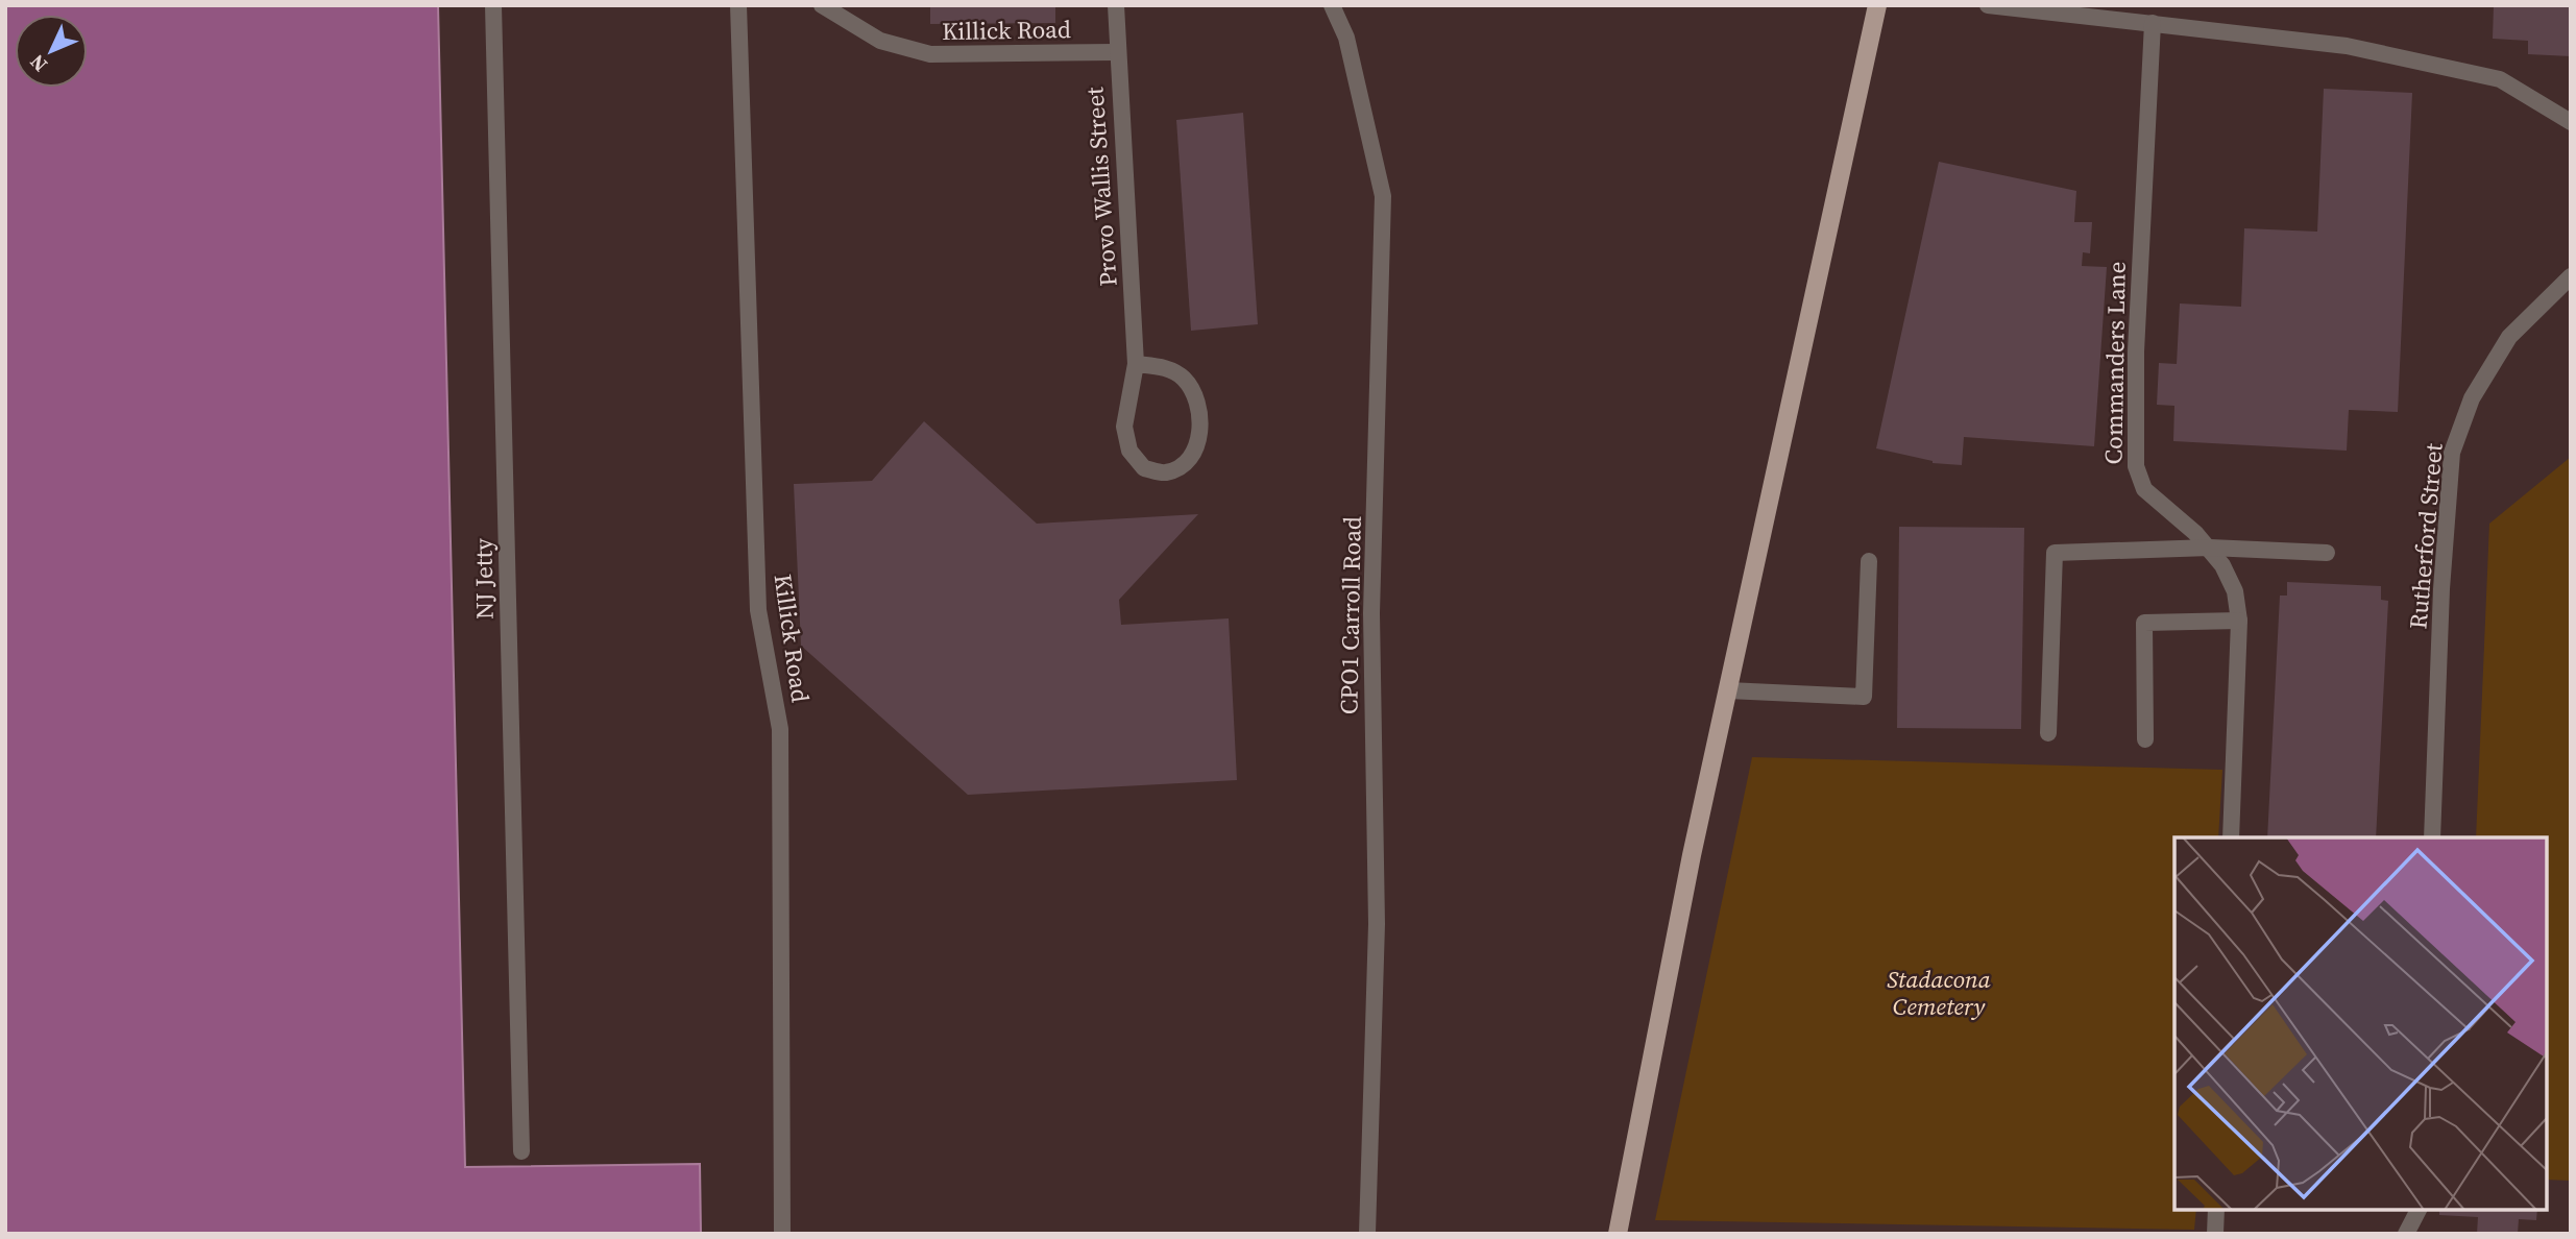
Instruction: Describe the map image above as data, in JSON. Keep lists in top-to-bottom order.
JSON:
{
  "streets": {
    "lane": [
      "Killick Road",
      "Provo Wallis Street",
      "Commanders Lane",
      "Rutherford Street",
      "NJ Jetty",
      "CPO1 Carroll Road"
    ]
  },
  "crossings": [
    ["Killick Road", "Provo Wallis Street"]
  ],
  "parks": ["Stadacona Cemetery"],
  "north": "bottom left"
}
